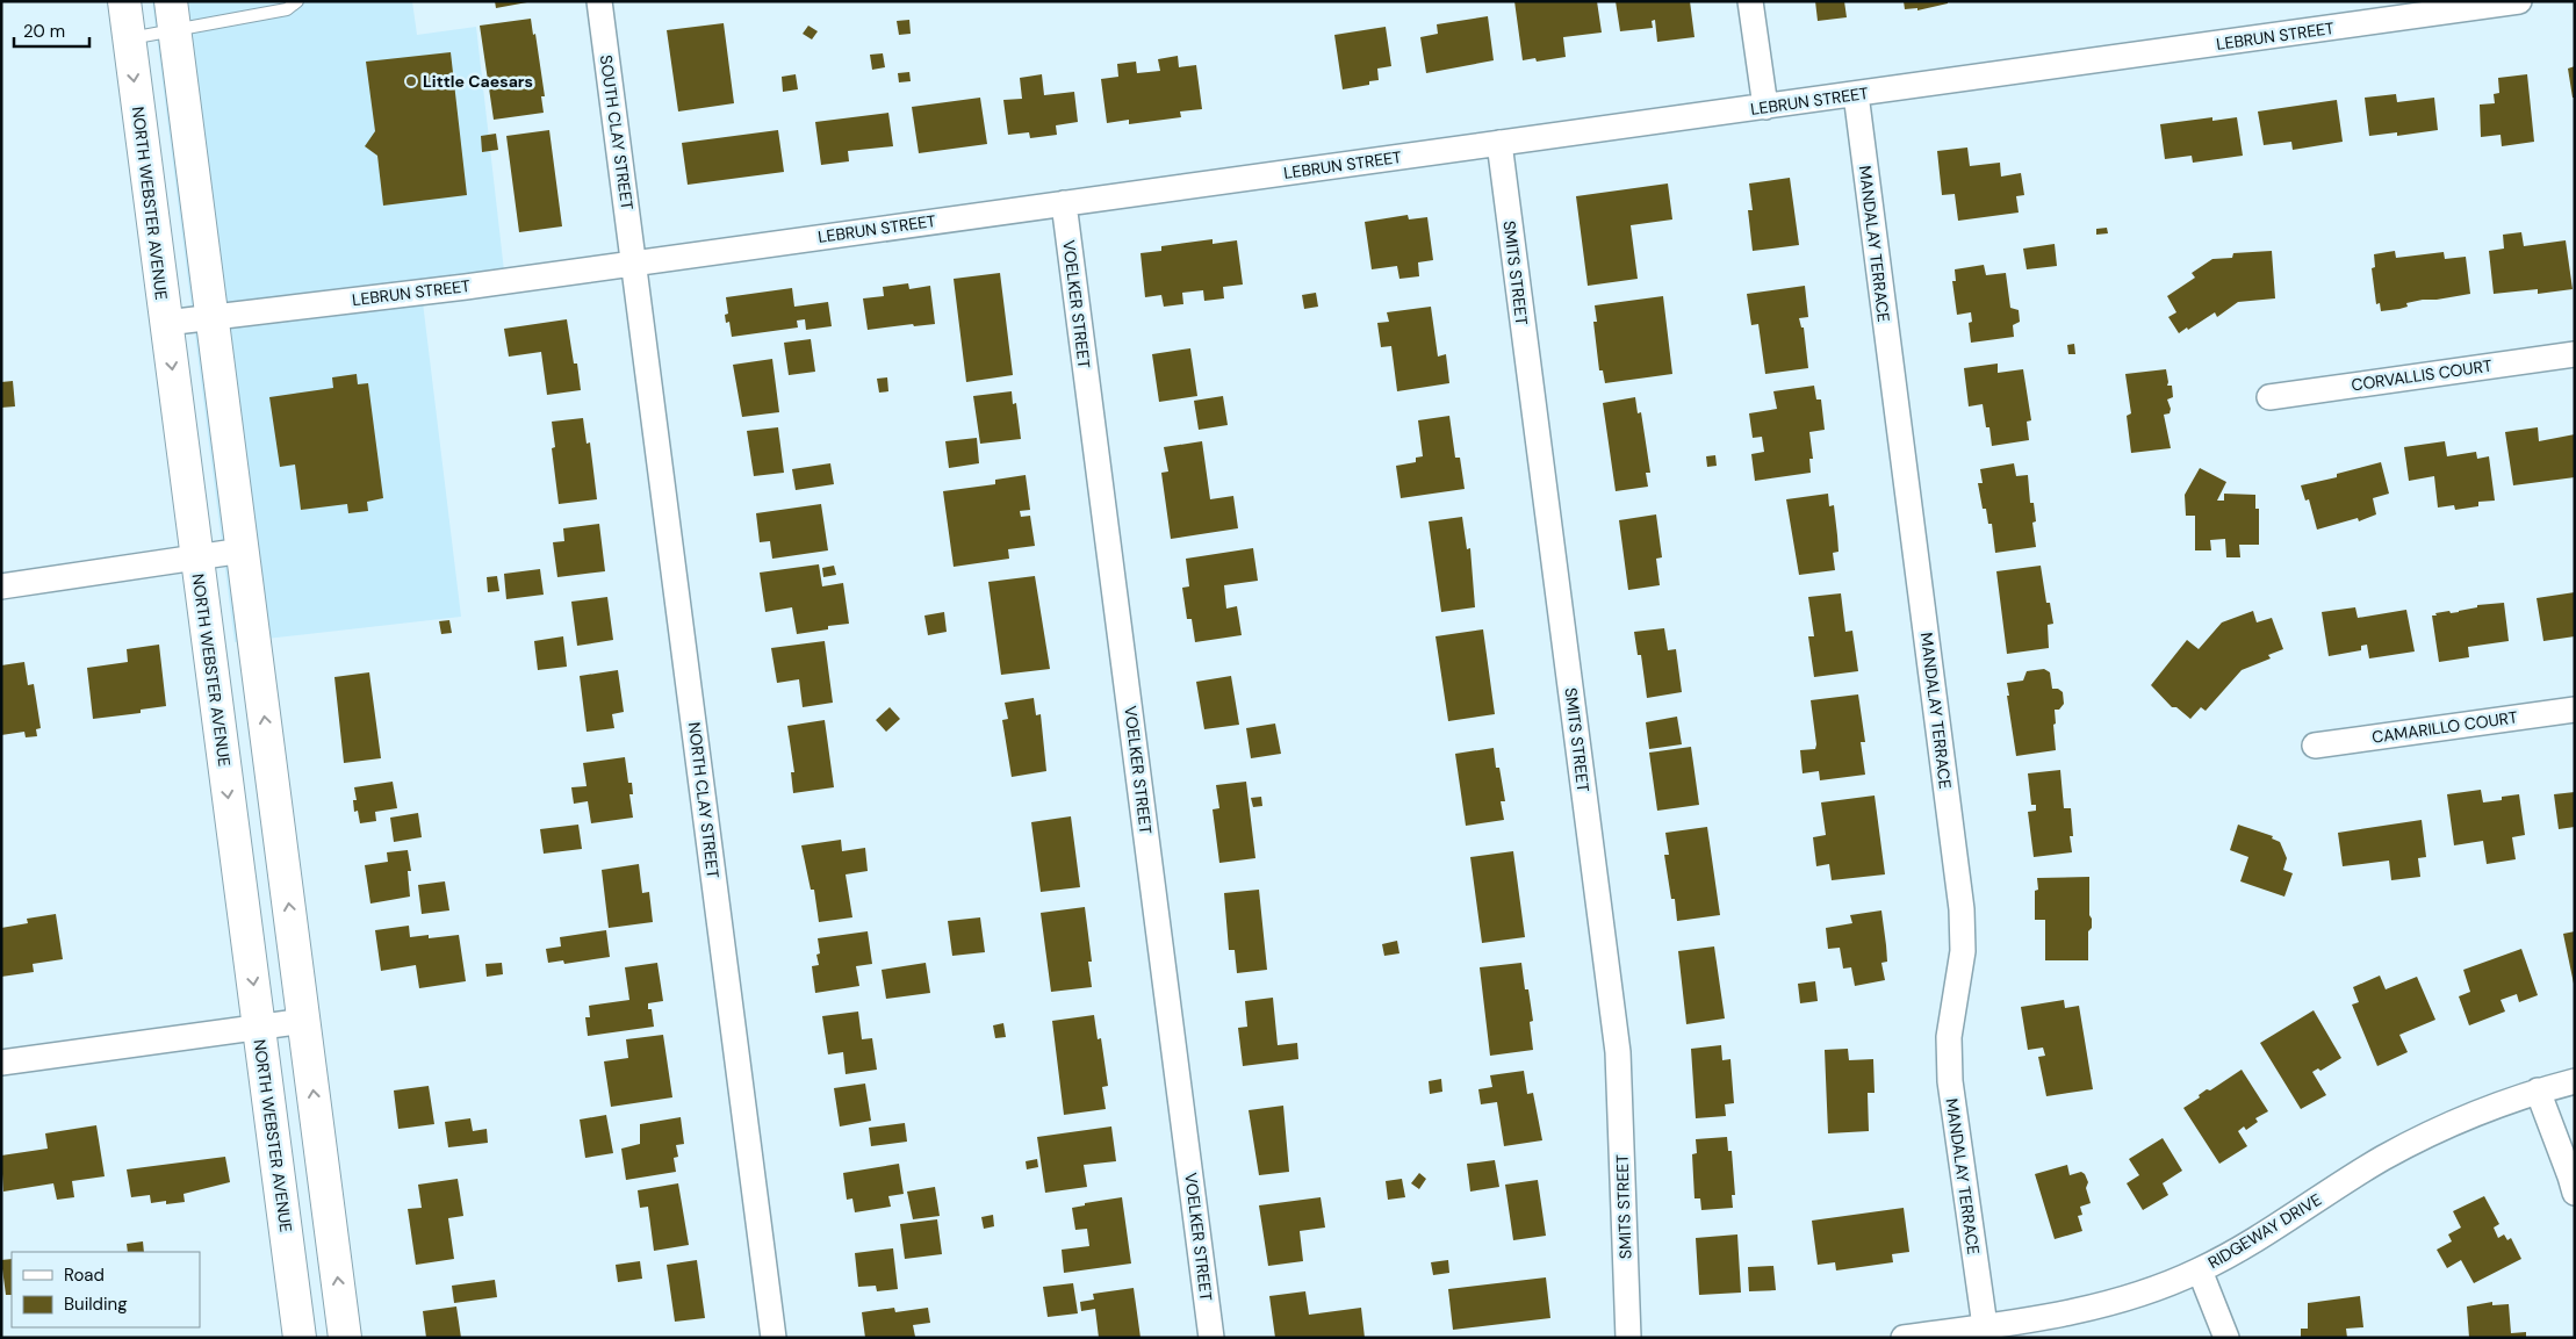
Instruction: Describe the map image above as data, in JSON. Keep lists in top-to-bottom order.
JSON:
{
  "streets": {
    "main road": ["NORTH WEBSTER AVENUE"],
    "street": [
      "LEBRUN STREET",
      "SOUTH CLAY STREET",
      "MANDALAY TERRACE",
      "SMITS STREET",
      "VOELKER STREET",
      "CORVALLIS COURT",
      "CAMARILLO COURT",
      "NORTH CLAY STREET",
      "RIDGEWAY DRIVE"
    ]
  },
  "crossings": [
    ["LEBRUN STREET", "SOUTH CLAY STREET"],
    ["LEBRUN STREET", "NORTH WEBSTER AVENUE"],
    ["LEBRUN STREET", "MANDALAY TERRACE"],
    ["LEBRUN STREET", "SMITS STREET"],
    ["LEBRUN STREET", "VOELKER STREET"],
    ["LEBRUN STREET", "NORTH CLAY STREET"],
    ["SOUTH CLAY STREET", "NORTH CLAY STREET"],
    ["MANDALAY TERRACE", "RIDGEWAY DRIVE"]
  ],
  "places": ["Little Caesars"],
  "legend": ["Road", "Building"],
  "scale_bar": "20 m"
}
